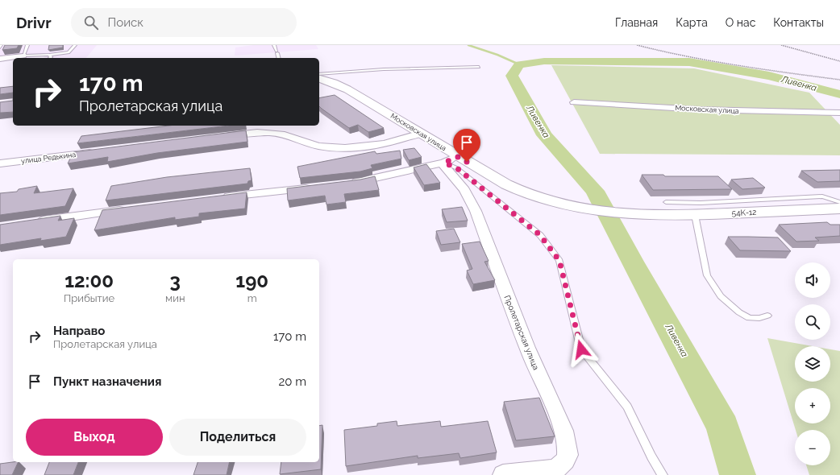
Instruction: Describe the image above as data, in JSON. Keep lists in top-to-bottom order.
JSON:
{
  "streets": {
    "street": [
      "Московская улица",
      "улица Редькина",
      "54K-12",
      "Пролетарская улица"
    ]
  },
  "crossings": [
    ["Московская улица", "54K-12"],
    ["Московская улица", "Пролетарская улица"]
  ],
  "water": ["Ливенка"],
  "page": {
    "header": "Drivr",
    "search": "Поиск",
    "nav": [
      "Главная",
      "Карта",
      "О нас",
      "Контакты"
    ],
    "turn": ["170 m", "Пролетарская улица"],
    "eta": [
      "12:00",
      "Прибытие",
      "3",
      "мин",
      "190",
      "m"
    ],
    "map_buttons": ["+", "−"],
    "list": [
      {
        "name": "Направо",
        "note": "Пролетарская улица",
        "value": "170 m"
      },
      {
        "name": "Пункт назначения",
        "value": "20 m"
      }
    ],
    "buttons": ["Выход", "Поделиться"]
  }
}
